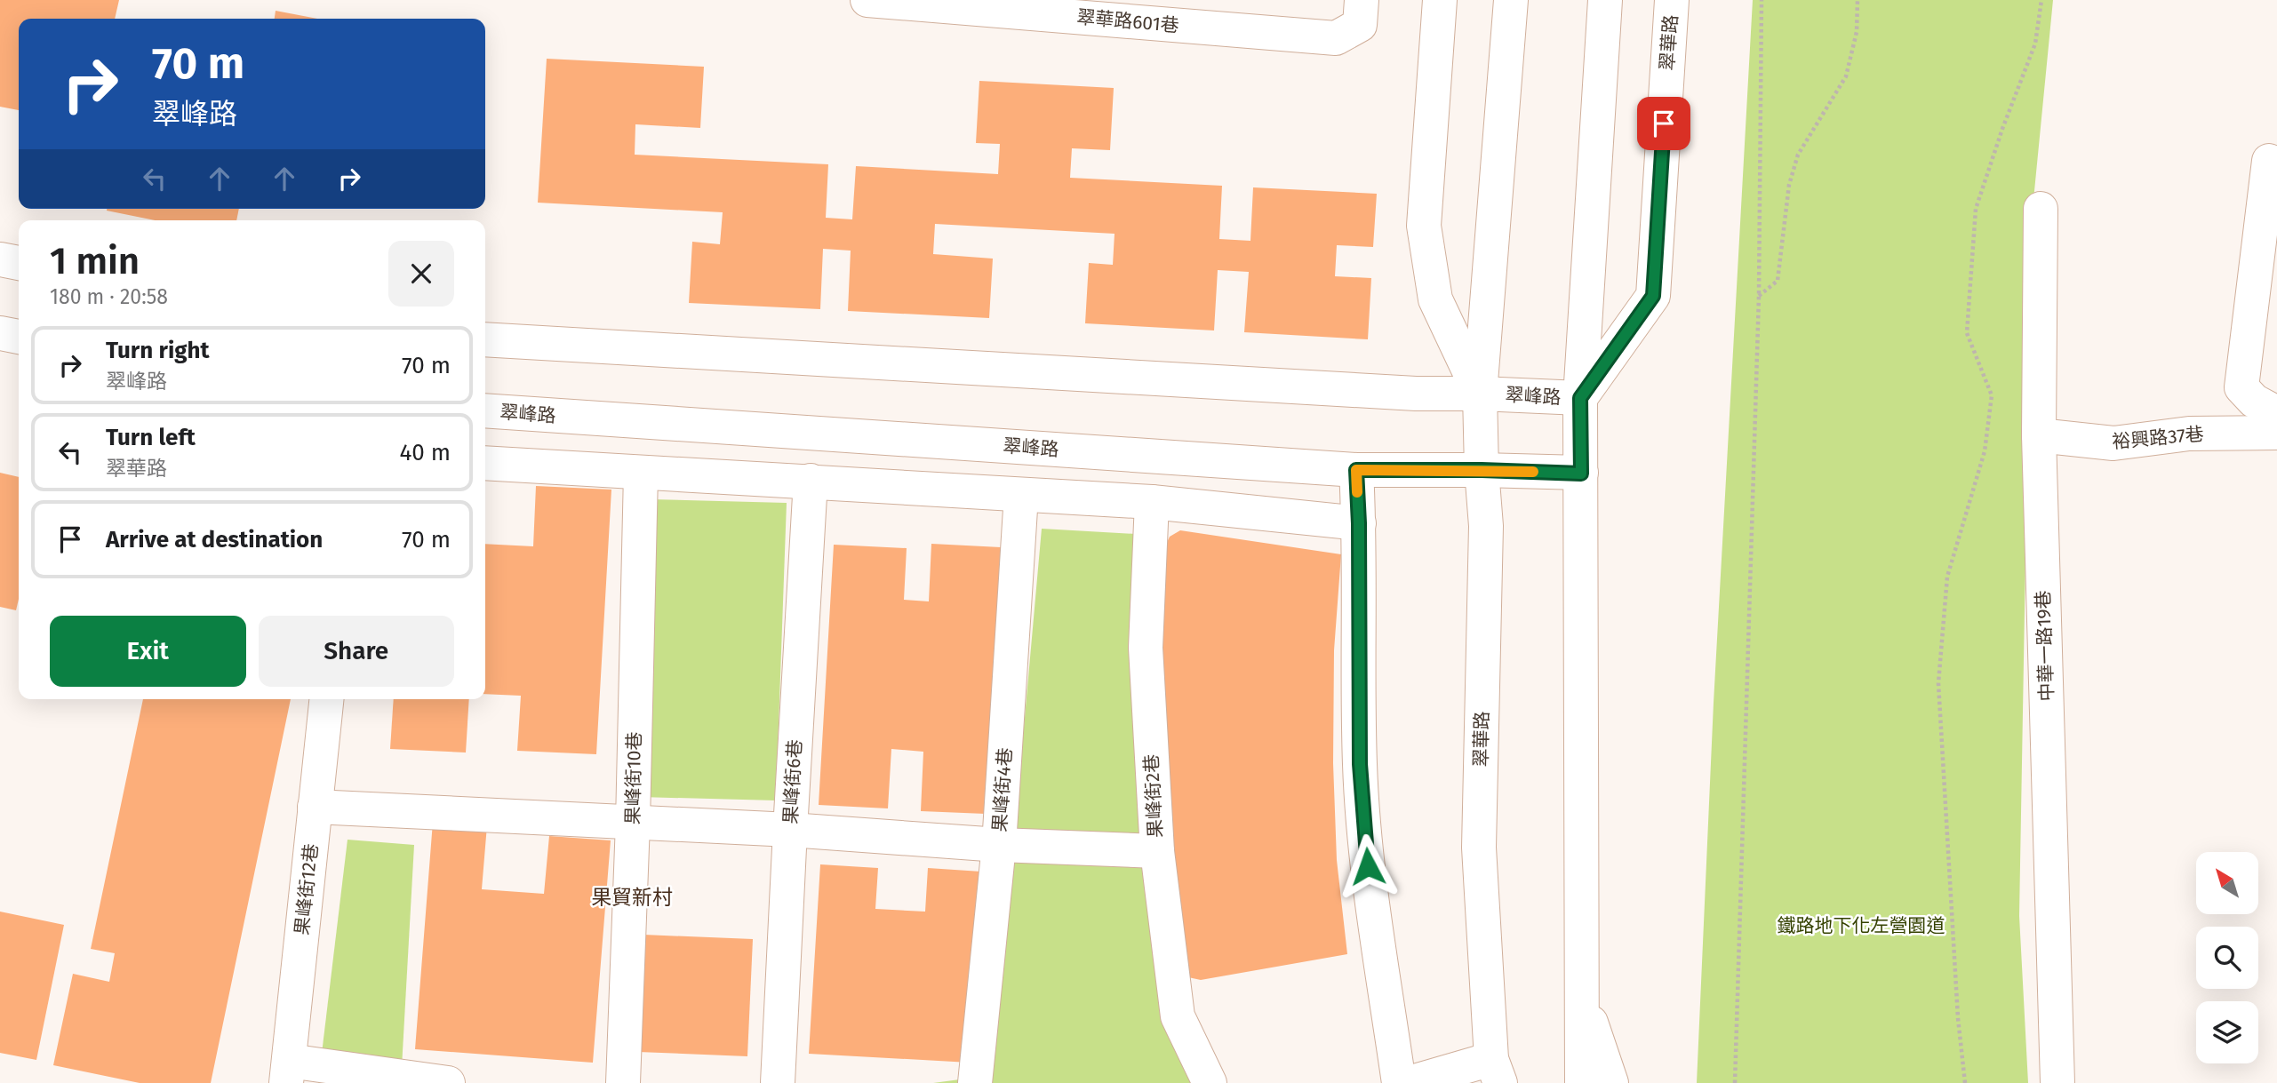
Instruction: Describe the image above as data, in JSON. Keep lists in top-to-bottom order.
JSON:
{
  "streets": {
    "street": [
      "翠華路601巷",
      "翠華路",
      "翠峰路",
      "裕興路37巷",
      "中華一路19巷",
      "果峰街10巷",
      "果峰街6巷",
      "果峰街4巷",
      "果峰街2巷",
      "果峰街12巷"
    ]
  },
  "crossings": [
    ["翠華路", "翠峰路"],
    ["裕興路37巷", "中華一路19巷"]
  ],
  "districts": ["果貿新村"],
  "parks": ["鐵路地下化左營園道"],
  "north": "top left",
  "page": {
    "turn": ["70 m", "翠峰路"],
    "heading": ["1 min", "180 m · 20:58"],
    "list": [
      {
        "name": "Turn right",
        "note": "翠峰路",
        "value": "70 m"
      },
      {
        "name": "Turn left",
        "note": "翠華路",
        "value": "40 m"
      },
      {
        "name": "Arrive at destination",
        "value": "70 m"
      }
    ],
    "buttons": ["Exit", "Share"]
  }
}
